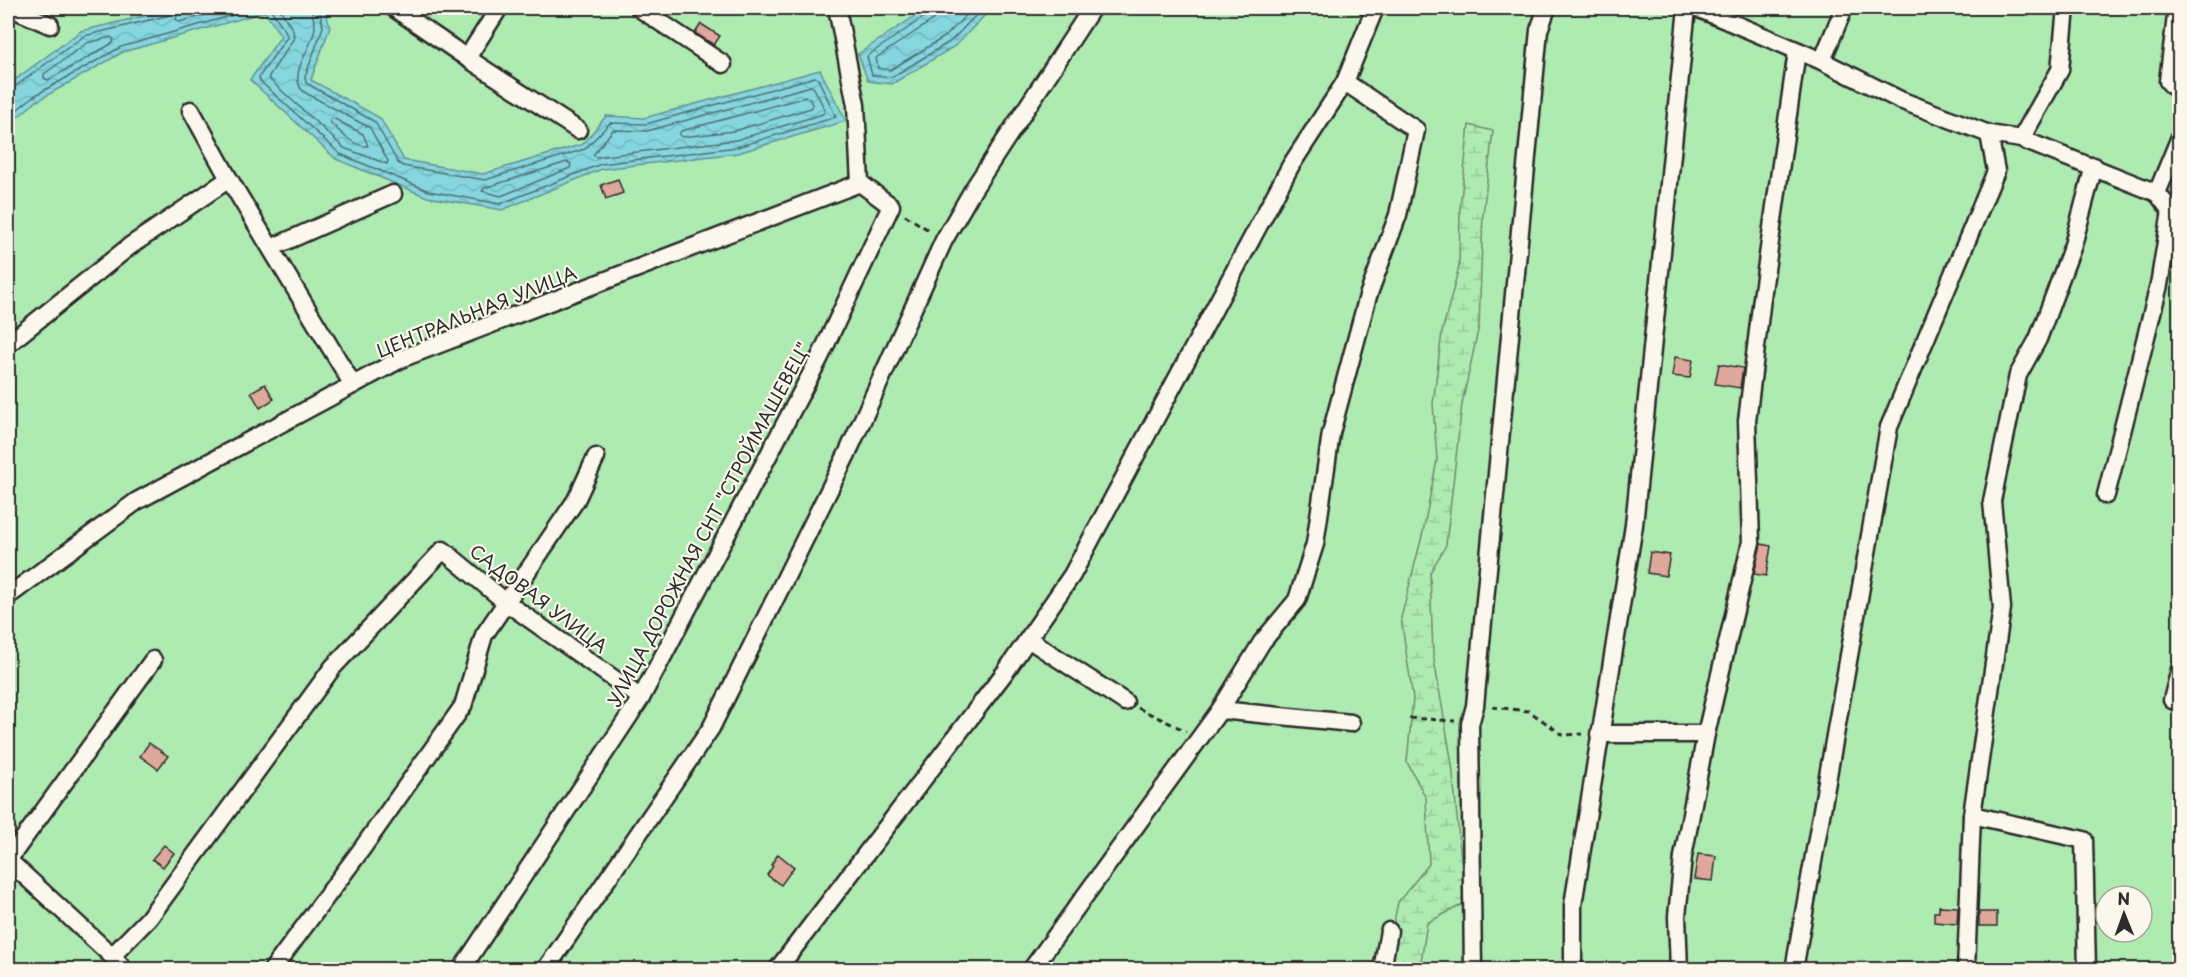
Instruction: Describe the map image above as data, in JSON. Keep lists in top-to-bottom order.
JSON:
{
  "streets": {
    "street": ["ЦЕНТРАЛЬНАЯ УЛИЦА", "УЛИЦА ДОРОЖНАЯ СНТ \"СТРОЙМАШЕВЕЦ\"", "САДОВАЯ УЛИЦА"]
  },
  "crossings": [
    ["УЛИЦА ДОРОЖНАЯ СНТ \"СТРОЙМАШЕВЕЦ\"", "САДОВАЯ УЛИЦА"]
  ],
  "north": "top"
}
